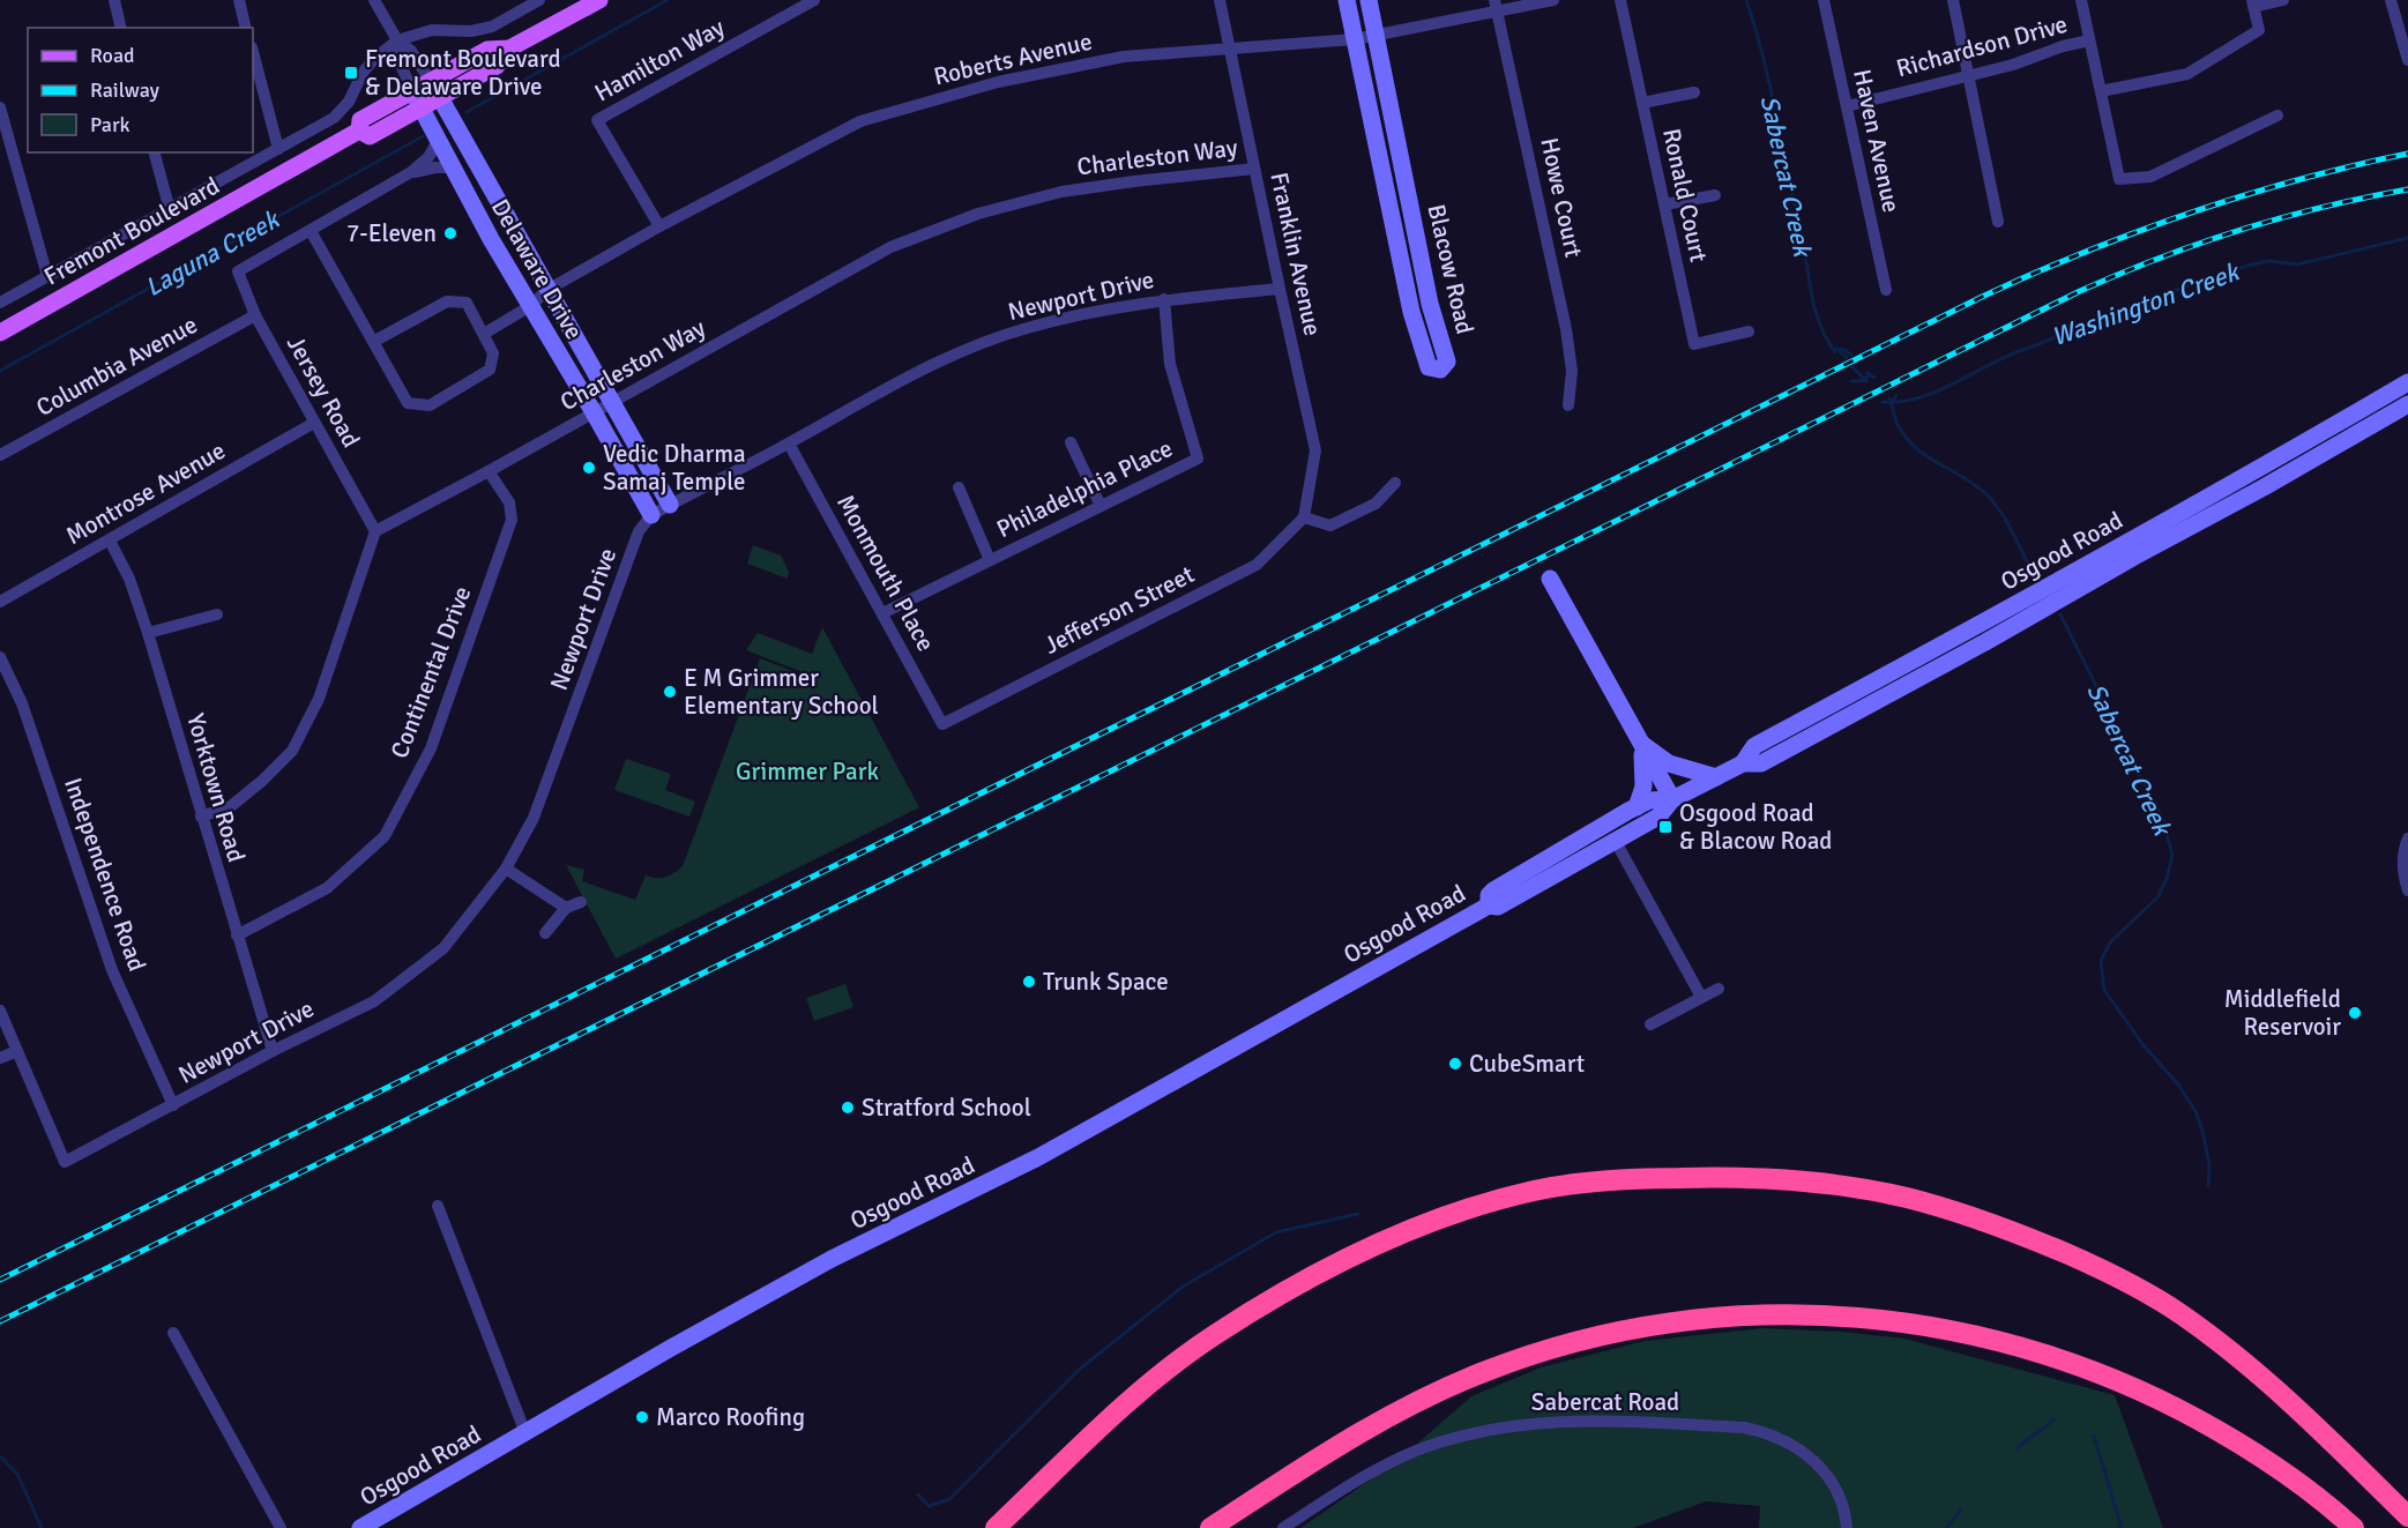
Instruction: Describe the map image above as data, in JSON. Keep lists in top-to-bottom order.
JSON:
{
  "streets": {
    "main road": [
      "Fremont Boulevard",
      "Delaware Drive",
      "Blacow Road",
      "Osgood Road"
    ],
    "street": [
      "Richardson Drive",
      "Roberts Avenue",
      "Hamilton Way",
      "Haven Avenue",
      "Charleston Way",
      "Ronald Court",
      "Howe Court",
      "Franklin Avenue",
      "Newport Drive",
      "Columbia Avenue",
      "Jersey Road",
      "Philadelphia Place",
      "Montrose Avenue",
      "Monmouth Place",
      "Jefferson Street",
      "Continental Drive",
      "Yorktown Road",
      "Independence Road",
      "Sabercat Road"
    ]
  },
  "crossings": [
    ["Richardson Drive", "Haven Avenue"],
    ["Roberts Avenue", "Hamilton Way"],
    ["Roberts Avenue", "Howe Court"],
    ["Roberts Avenue", "Franklin Avenue"],
    ["Roberts Avenue", "Delaware Drive"],
    ["Roberts Avenue", "Blacow Road"],
    ["Charleston Way", "Franklin Avenue"],
    ["Charleston Way", "Delaware Drive"],
    ["Charleston Way", "Jersey Road"],
    ["Charleston Way", "Continental Drive"],
    ["Fremont Boulevard", "Delaware Drive"],
    ["Franklin Avenue", "Newport Drive"],
    ["Franklin Avenue", "Jefferson Street"],
    ["Delaware Drive", "Newport Drive"],
    ["Newport Drive", "Philadelphia Place"],
    ["Newport Drive", "Monmouth Place"],
    ["Newport Drive", "Yorktown Road"],
    ["Newport Drive", "Independence Road"],
    ["Columbia Avenue", "Jersey Road"],
    ["Jersey Road", "Montrose Avenue"],
    ["Philadelphia Place", "Monmouth Place"],
    ["Montrose Avenue", "Yorktown Road"],
    ["Monmouth Place", "Jefferson Street"],
    ["Continental Drive", "Yorktown Road"]
  ],
  "water": ["Sabercat Creek", "Laguna Creek", "Washington Creek"],
  "parks": ["Grimmer Park"],
  "places": {
    "transit": ["Fremont Boulevard & Delaware Drive", "Osgood Road & Blacow Road"],
    "other": [
      "7-Eleven",
      "Vedic Dharma Samaj Temple",
      "E M Grimmer Elementary School",
      "Trunk Space",
      "Middlefield Reservoir",
      "CubeSmart",
      "Stratford School",
      "Marco Roofing"
    ]
  },
  "legend": ["Road", "Railway", "Park"]
}
